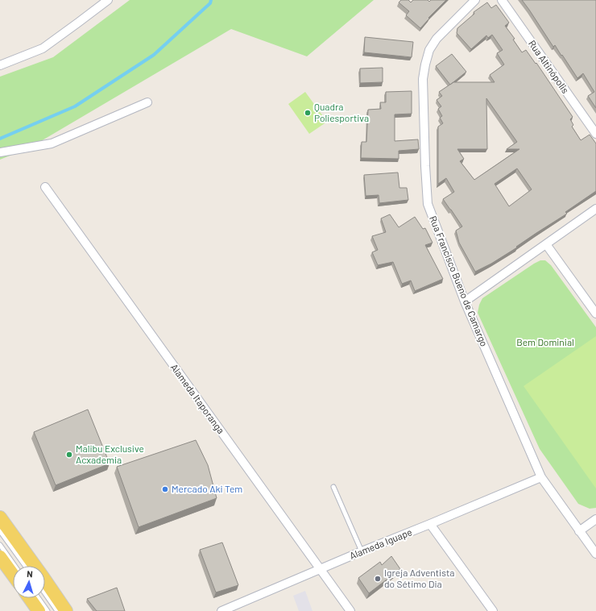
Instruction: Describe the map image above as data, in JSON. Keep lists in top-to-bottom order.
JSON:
{
  "streets": {
    "street": [
      "Rua Altinópolis",
      "Rua Francisco Bueno de Camargo",
      "Alameda Itaporanga",
      "Alameda Iguape"
    ]
  },
  "crossings": [
    ["Rua Francisco Bueno de Camargo", "Alameda Iguape"],
    ["Alameda Itaporanga", "Alameda Iguape"]
  ],
  "parks": ["Bem Dominial"],
  "places": [
    "Quadra Poliesportiva",
    "Malibu Exclusive Acxademia",
    "Mercado Aki Tem",
    "Igreja Adventista do Sétimo Dia"
  ],
  "north": "top"
}
